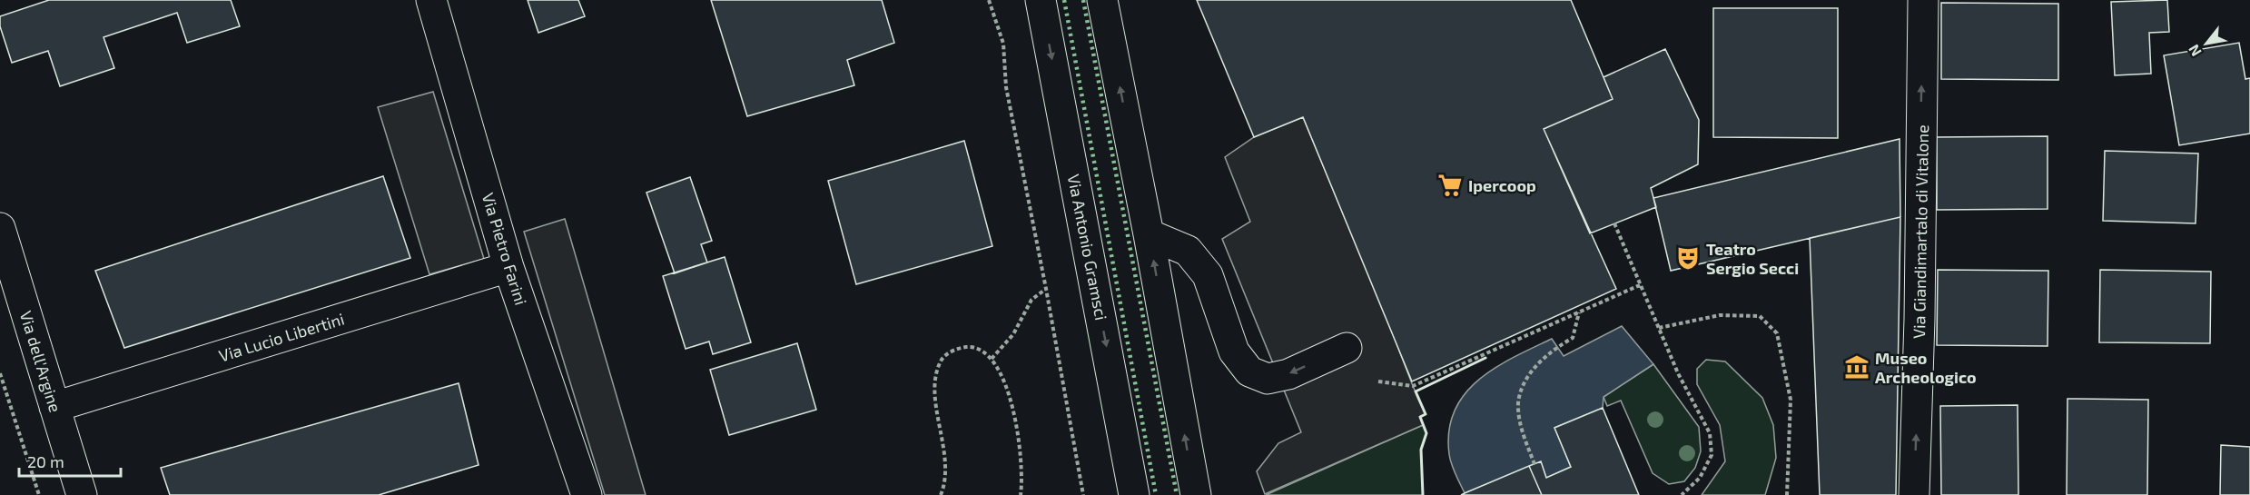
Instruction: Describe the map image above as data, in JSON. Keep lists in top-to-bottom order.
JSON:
{
  "streets": {
    "street": [
      "Via Giandimartalo di Vitalone",
      "Via Antonio Gramsci",
      "Via Pietro Farini",
      "Via Lucio Libertini",
      "Via dell'Argine"
    ]
  },
  "crossings": [
    ["Via Pietro Farini", "Via Lucio Libertini"],
    ["Via Lucio Libertini", "Via dell'Argine"]
  ],
  "one_way": ["Via Giandimartalo di Vitalone"],
  "places": {
    "supermarket": ["Ipercoop"],
    "theatre": ["Teatro Sergio Secci"],
    "museum": ["Museo Archeologico"]
  },
  "scale_bar": "20 m",
  "north": "bottom left"
}
